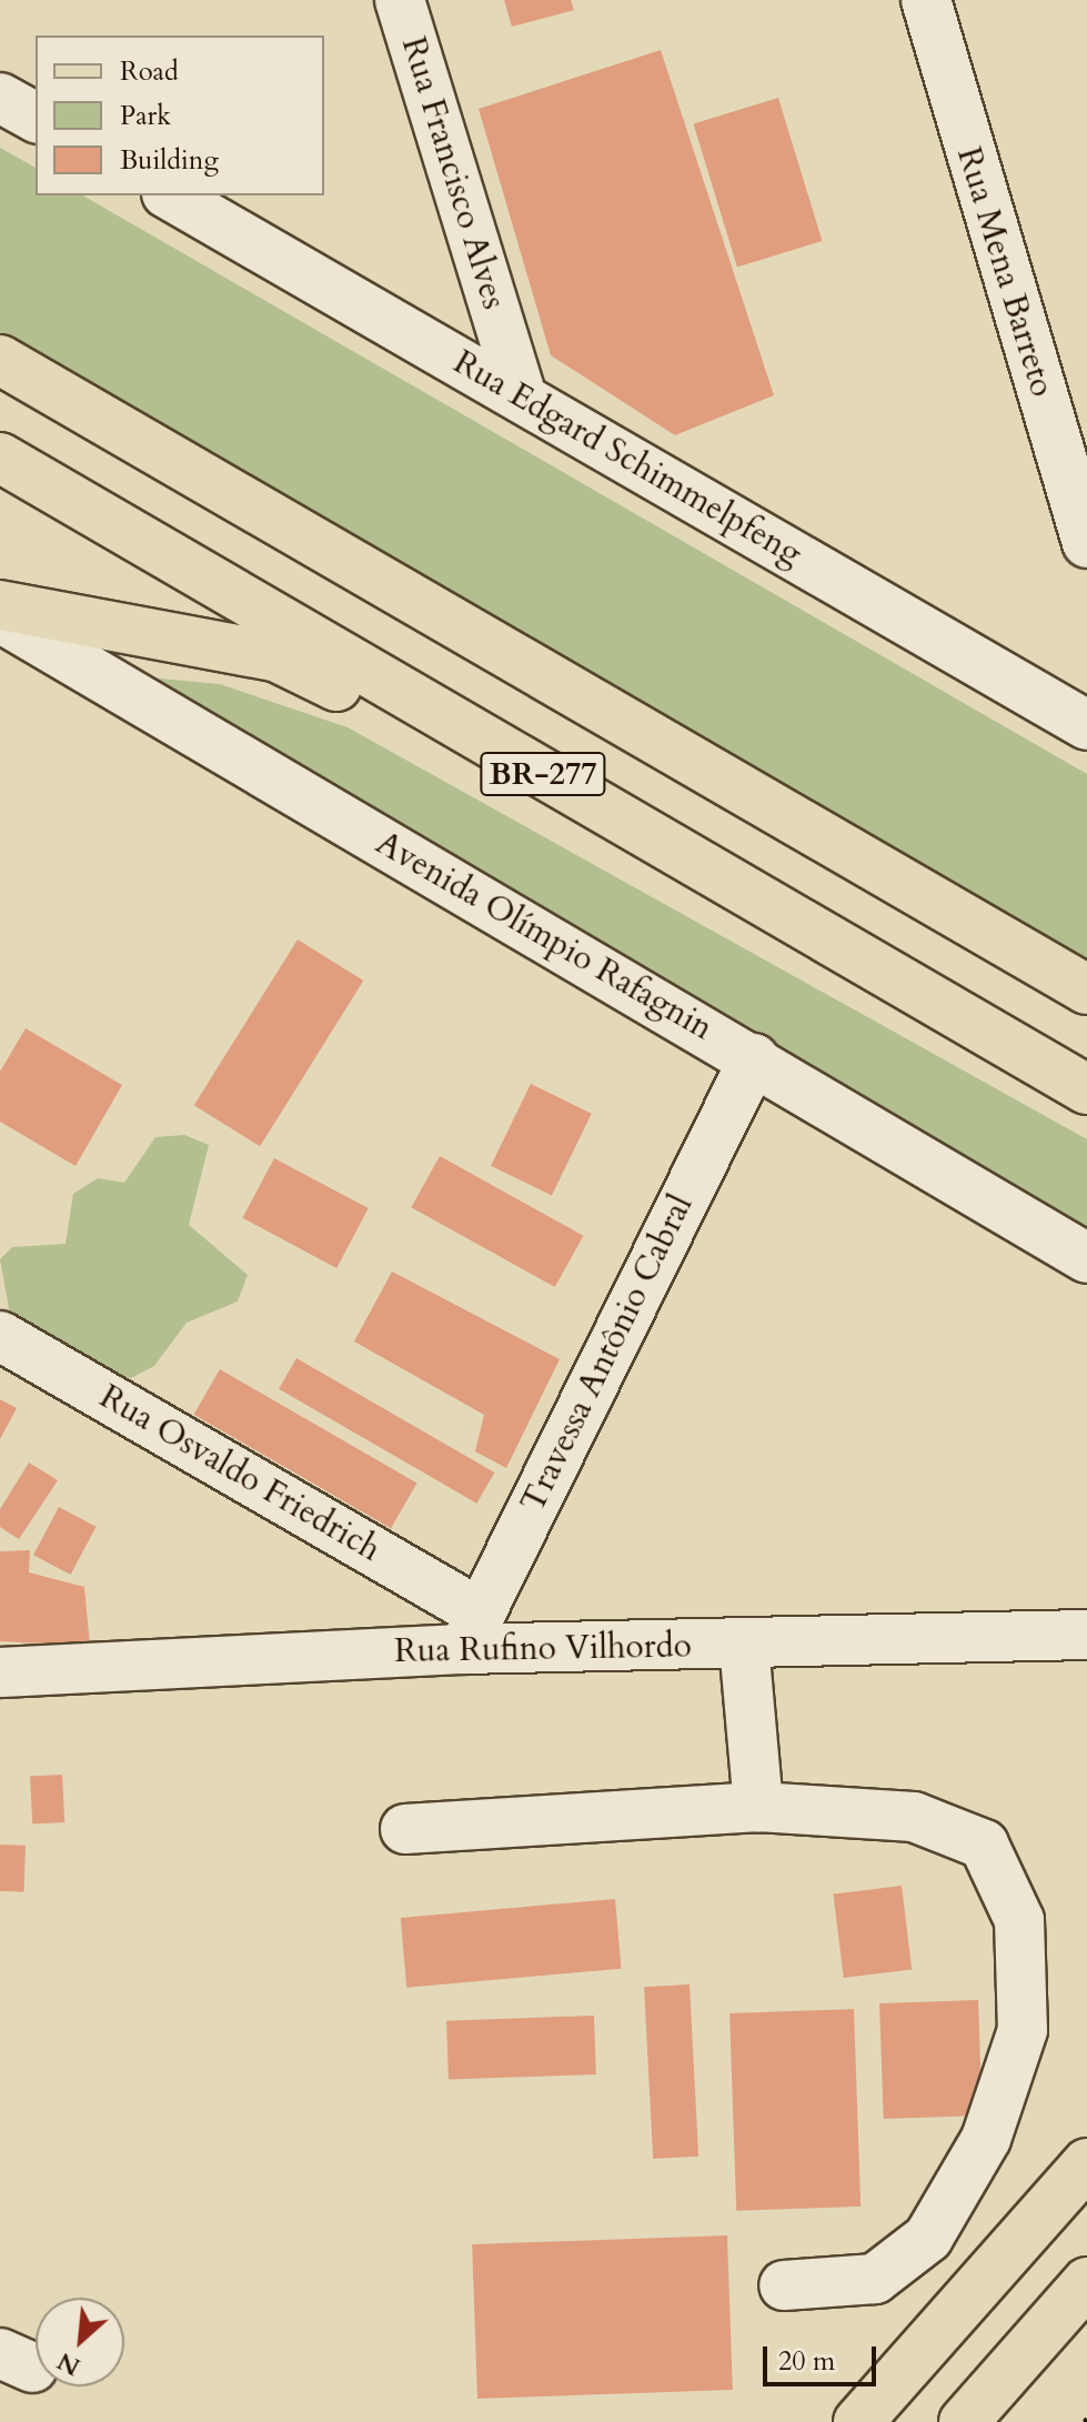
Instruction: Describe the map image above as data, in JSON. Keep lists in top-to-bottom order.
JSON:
{
  "streets": {
    "main road": ["BR-277"],
    "street": [
      "Rua Francisco Alves",
      "Rua Mena Barreto",
      "Rua Edgard Schimmelpfeng",
      "Avenida Olímpio Rafagnin",
      "Travessa Antônio Cabral",
      "Rua Osvaldo Friedrich",
      "Rua Rufino Vilhordo"
    ]
  },
  "crossings": [
    ["Rua Francisco Alves", "Rua Edgard Schimmelpfeng"],
    ["Avenida Olímpio Rafagnin", "Travessa Antônio Cabral"],
    ["Travessa Antônio Cabral", "Rua Osvaldo Friedrich"],
    ["Travessa Antônio Cabral", "Rua Rufino Vilhordo"],
    ["Rua Osvaldo Friedrich", "Rua Rufino Vilhordo"]
  ],
  "legend": ["Road", "Park", "Building"],
  "scale_bar": "20 m",
  "north": "bottom left"
}
